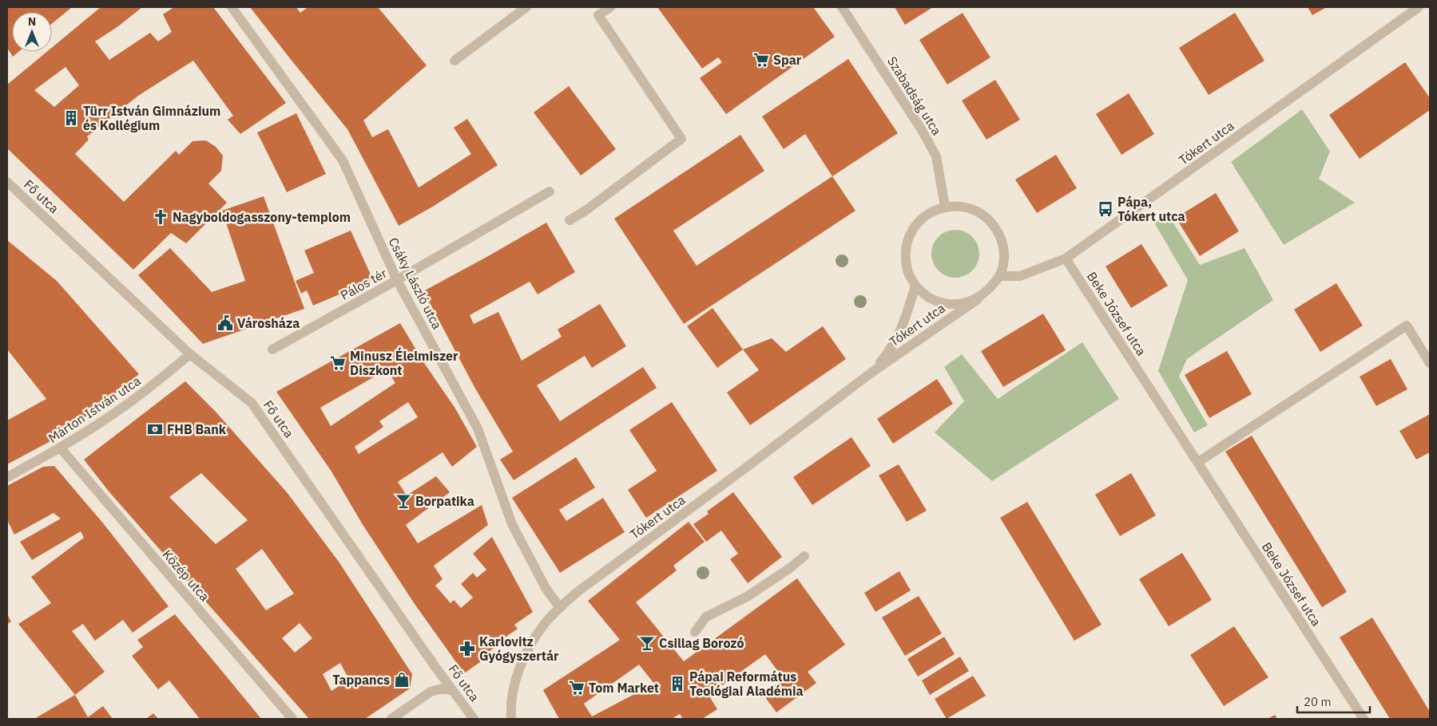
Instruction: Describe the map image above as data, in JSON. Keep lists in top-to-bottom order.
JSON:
{
  "streets": {
    "street": [
      "Szabadság utca",
      "Tókert utca",
      "Fő utca",
      "Csáky László utca",
      "Pálos tér",
      "Beke József utca",
      "Márton István utca",
      "Közép utca"
    ]
  },
  "crossings": [
    ["Szabadság utca", "Tókert utca"],
    ["Tókert utca", "Csáky László utca"],
    ["Tókert utca", "Beke József utca"],
    ["Fő utca", "Márton István utca"],
    ["Csáky László utca", "Pálos tér"],
    ["Márton István utca", "Közép utca"]
  ],
  "places": {
    "supermarket": ["Spar", "Minusz Élelmiszer Diszkont", "Tom Market"],
    "building": ["Türr István Gimnázium és Kollégium", "Pápai Református Teológiai Aladémia"],
    "bus stop": ["Pápa, Tókert utca"],
    "church": ["Nagyboldogasszony-templom"],
    "public building": ["Városháza"],
    "bank": ["FHB Bank"],
    "bar": ["Borpatika", "Csillag Borozó"],
    "pharmacy": ["Karlovitz Gyógyszertár"],
    "shop": ["Tappancs"]
  },
  "scale_bar": "20 m",
  "north": "top"
}
